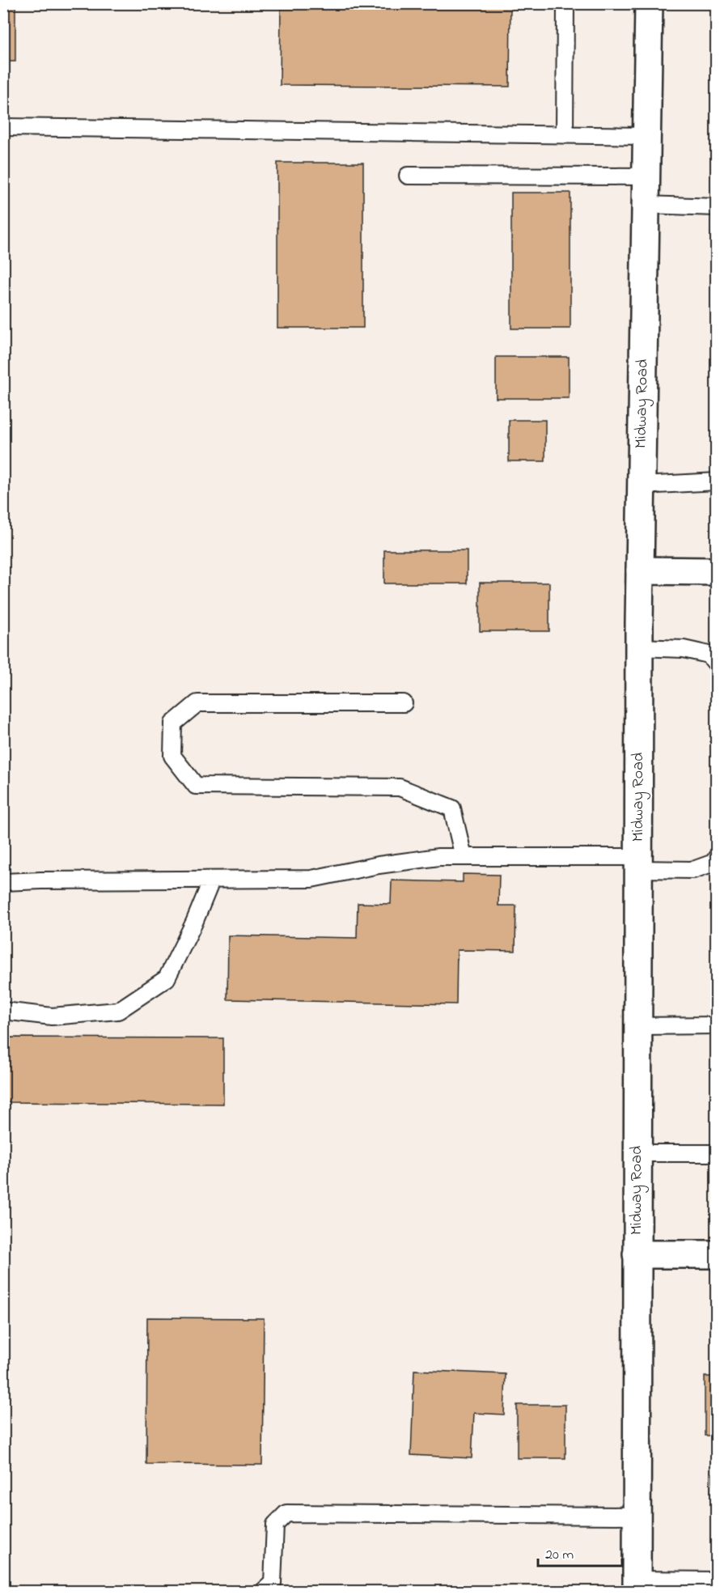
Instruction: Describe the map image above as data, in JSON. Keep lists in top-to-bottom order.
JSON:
{
  "streets": {
    "main road": ["Midway Road"]
  },
  "scale_bar": "20 m"
}
